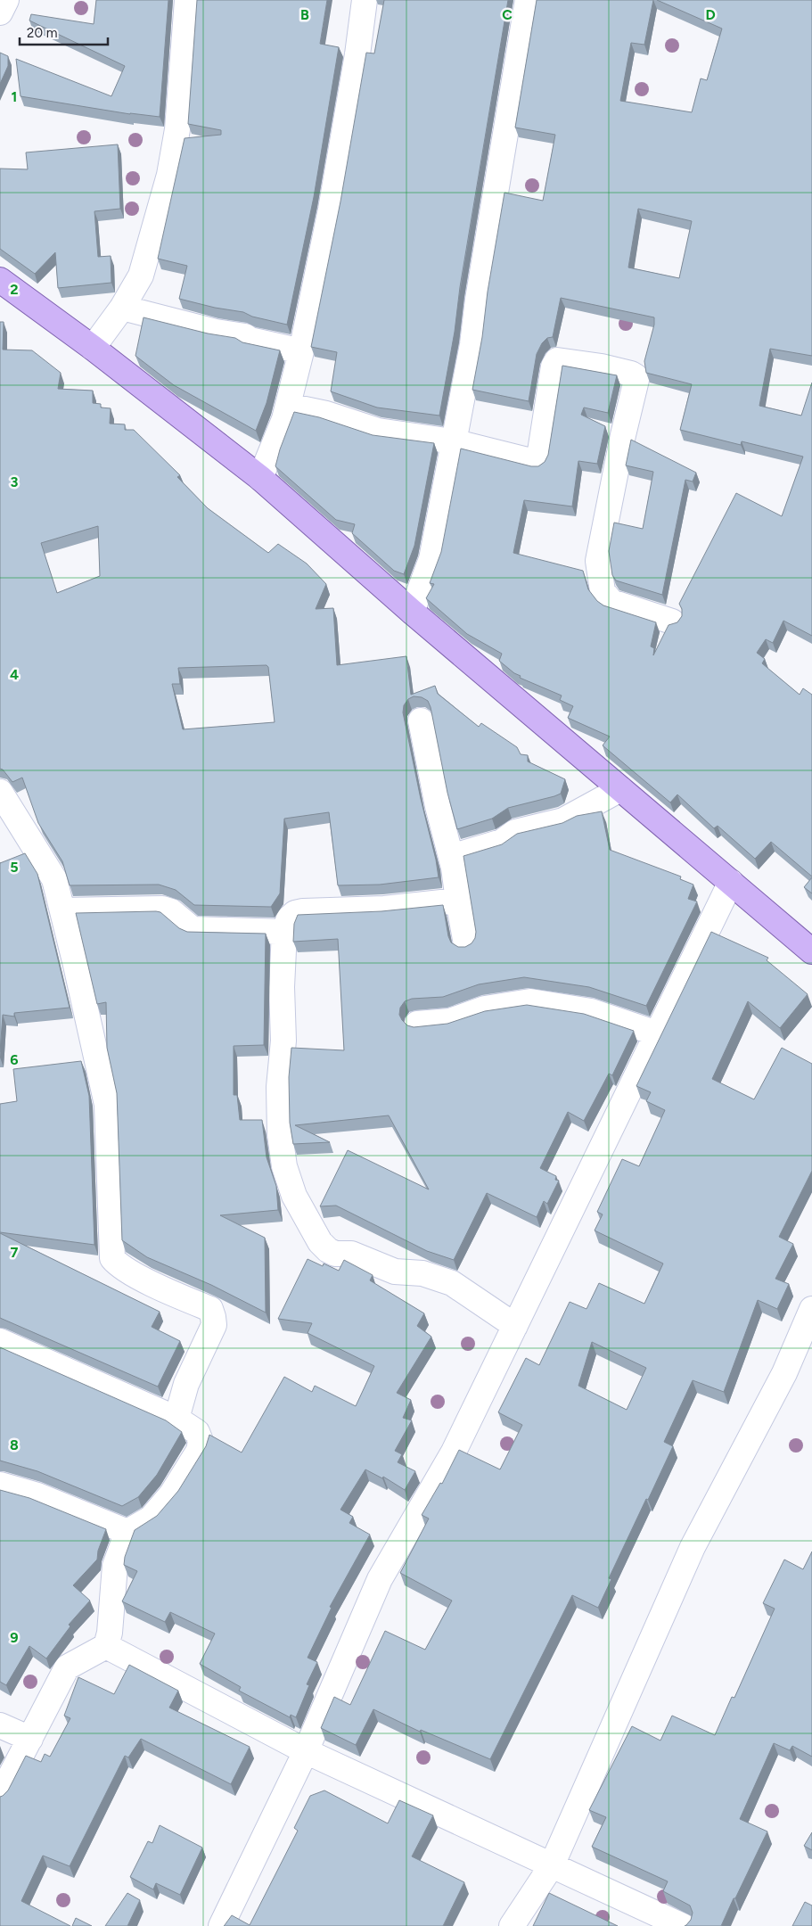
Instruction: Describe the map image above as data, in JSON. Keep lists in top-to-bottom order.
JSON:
{
  "scale_bar": "20 m",
  "grid": {
    "columns": ["B", "C", "D"],
    "rows": [
      "1",
      "2",
      "3",
      "4",
      "5",
      "6",
      "7",
      "8",
      "9"
    ]
  }
}
